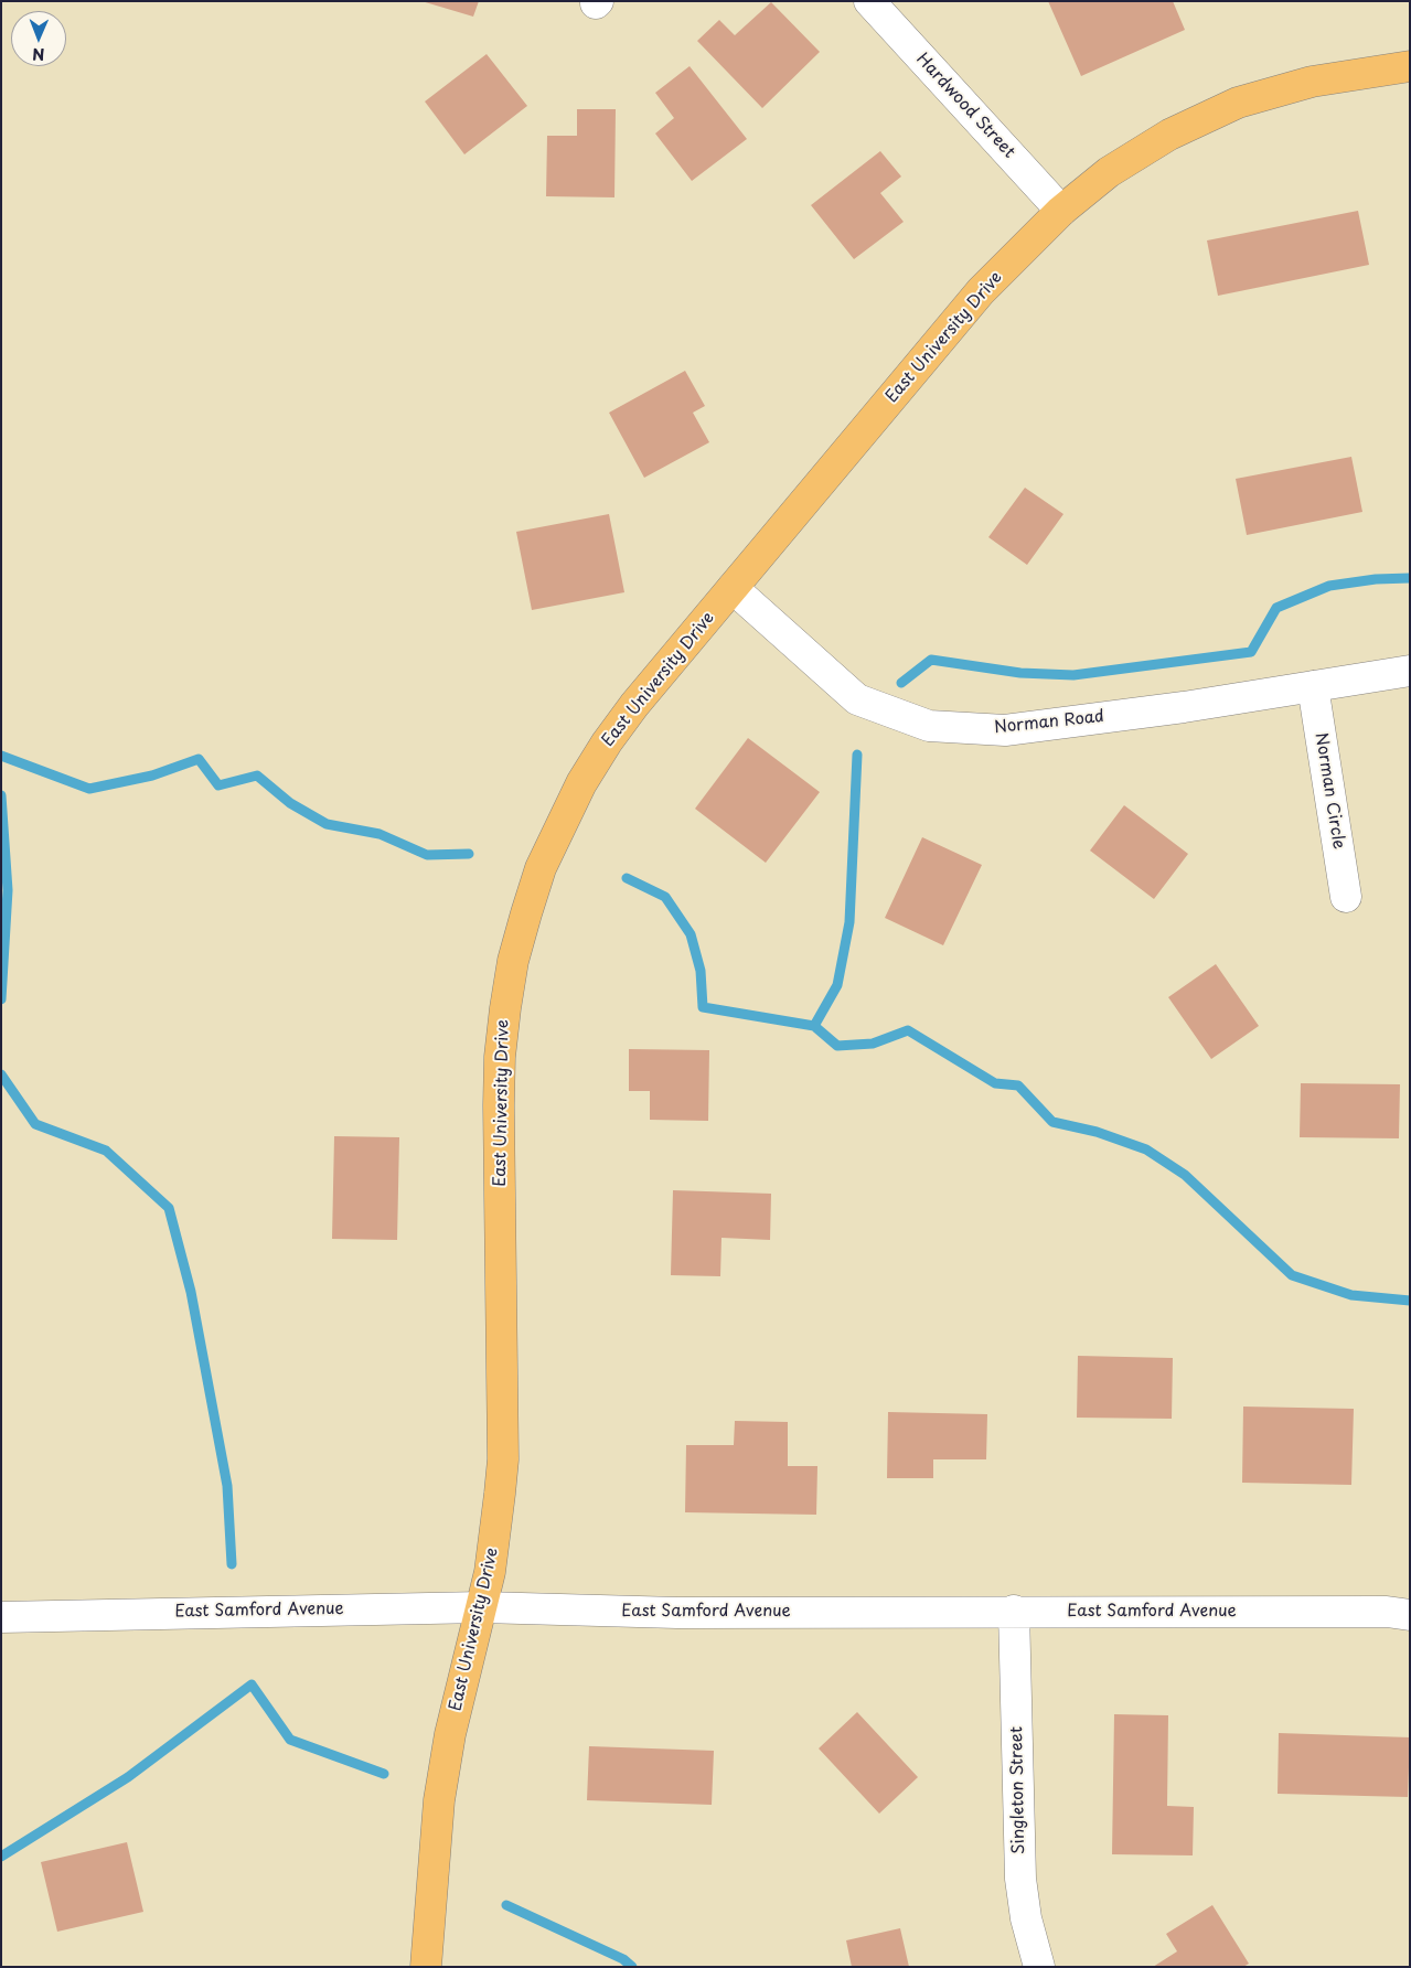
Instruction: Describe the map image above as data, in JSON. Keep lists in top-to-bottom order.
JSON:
{
  "streets": {
    "main road": ["East University Drive"],
    "street": [
      "Hardwood Street",
      "Norman Road",
      "Norman Circle",
      "East Samford Avenue",
      "Singleton Street"
    ]
  },
  "crossings": [
    ["Hardwood Street", "East University Drive"],
    ["East University Drive", "Norman Road"],
    ["East University Drive", "East Samford Avenue"],
    ["Norman Road", "Norman Circle"],
    ["East Samford Avenue", "Singleton Street"]
  ],
  "north": "bottom"
}
